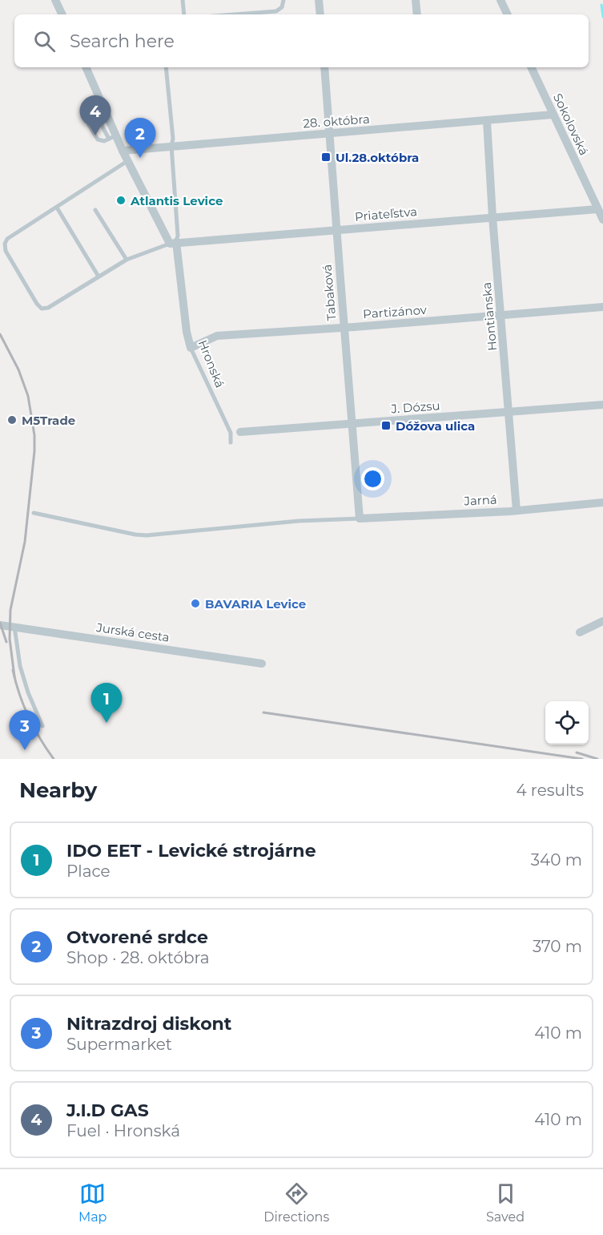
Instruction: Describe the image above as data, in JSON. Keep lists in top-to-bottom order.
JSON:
{
  "streets": {
    "street": [
      "28. októbra",
      "Sokolovská",
      "Priateľstva",
      "Tabaková",
      "Partizánov",
      "Hontianska",
      "Hronská",
      "J. Dózsu",
      "Jarná",
      "Jurská cesta"
    ]
  },
  "crossings": [
    ["28. októbra", "Sokolovská"],
    ["28. októbra", "Tabaková"],
    ["28. októbra", "Hontianska"],
    ["28. októbra", "Hronská"],
    ["Sokolovská", "Priateľstva"],
    ["Priateľstva", "Tabaková"],
    ["Priateľstva", "Hontianska"],
    ["Priateľstva", "Hronská"],
    ["Tabaková", "Partizánov"],
    ["Tabaková", "J. Dózsu"],
    ["Tabaková", "Jarná"],
    ["Partizánov", "Hontianska"],
    ["Partizánov", "Hronská"],
    ["Hontianska", "J. Dózsu"],
    ["Hontianska", "Jarná"],
    ["Hronská", "J. Dózsu"]
  ],
  "places": {
    "transit": ["Ul.28.októbra", "Dóžova ulica"],
    "other": ["Atlantis Levice", "M5Trade", "BAVARIA Levice"]
  },
  "page": {
    "search": "Search here",
    "pins": [
      "4",
      "2",
      "1",
      "3"
    ],
    "heading": ["Nearby", "4 results"],
    "list": [
      {
        "mark": "1",
        "name": "IDO EET - Levické strojárne",
        "note": "Place",
        "value": "340 m"
      },
      {
        "mark": "2",
        "name": "Otvorené srdce",
        "note": "Shop · 28. októbra",
        "value": "370 m"
      },
      {
        "mark": "3",
        "name": "Nitrazdroj diskont",
        "note": "Supermarket",
        "value": "410 m"
      },
      {
        "mark": "4",
        "name": "J.I.D GAS",
        "note": "Fuel · Hronská",
        "value": "410 m"
      }
    ],
    "nav": ["Map", "Directions", "Saved"]
  }
}
